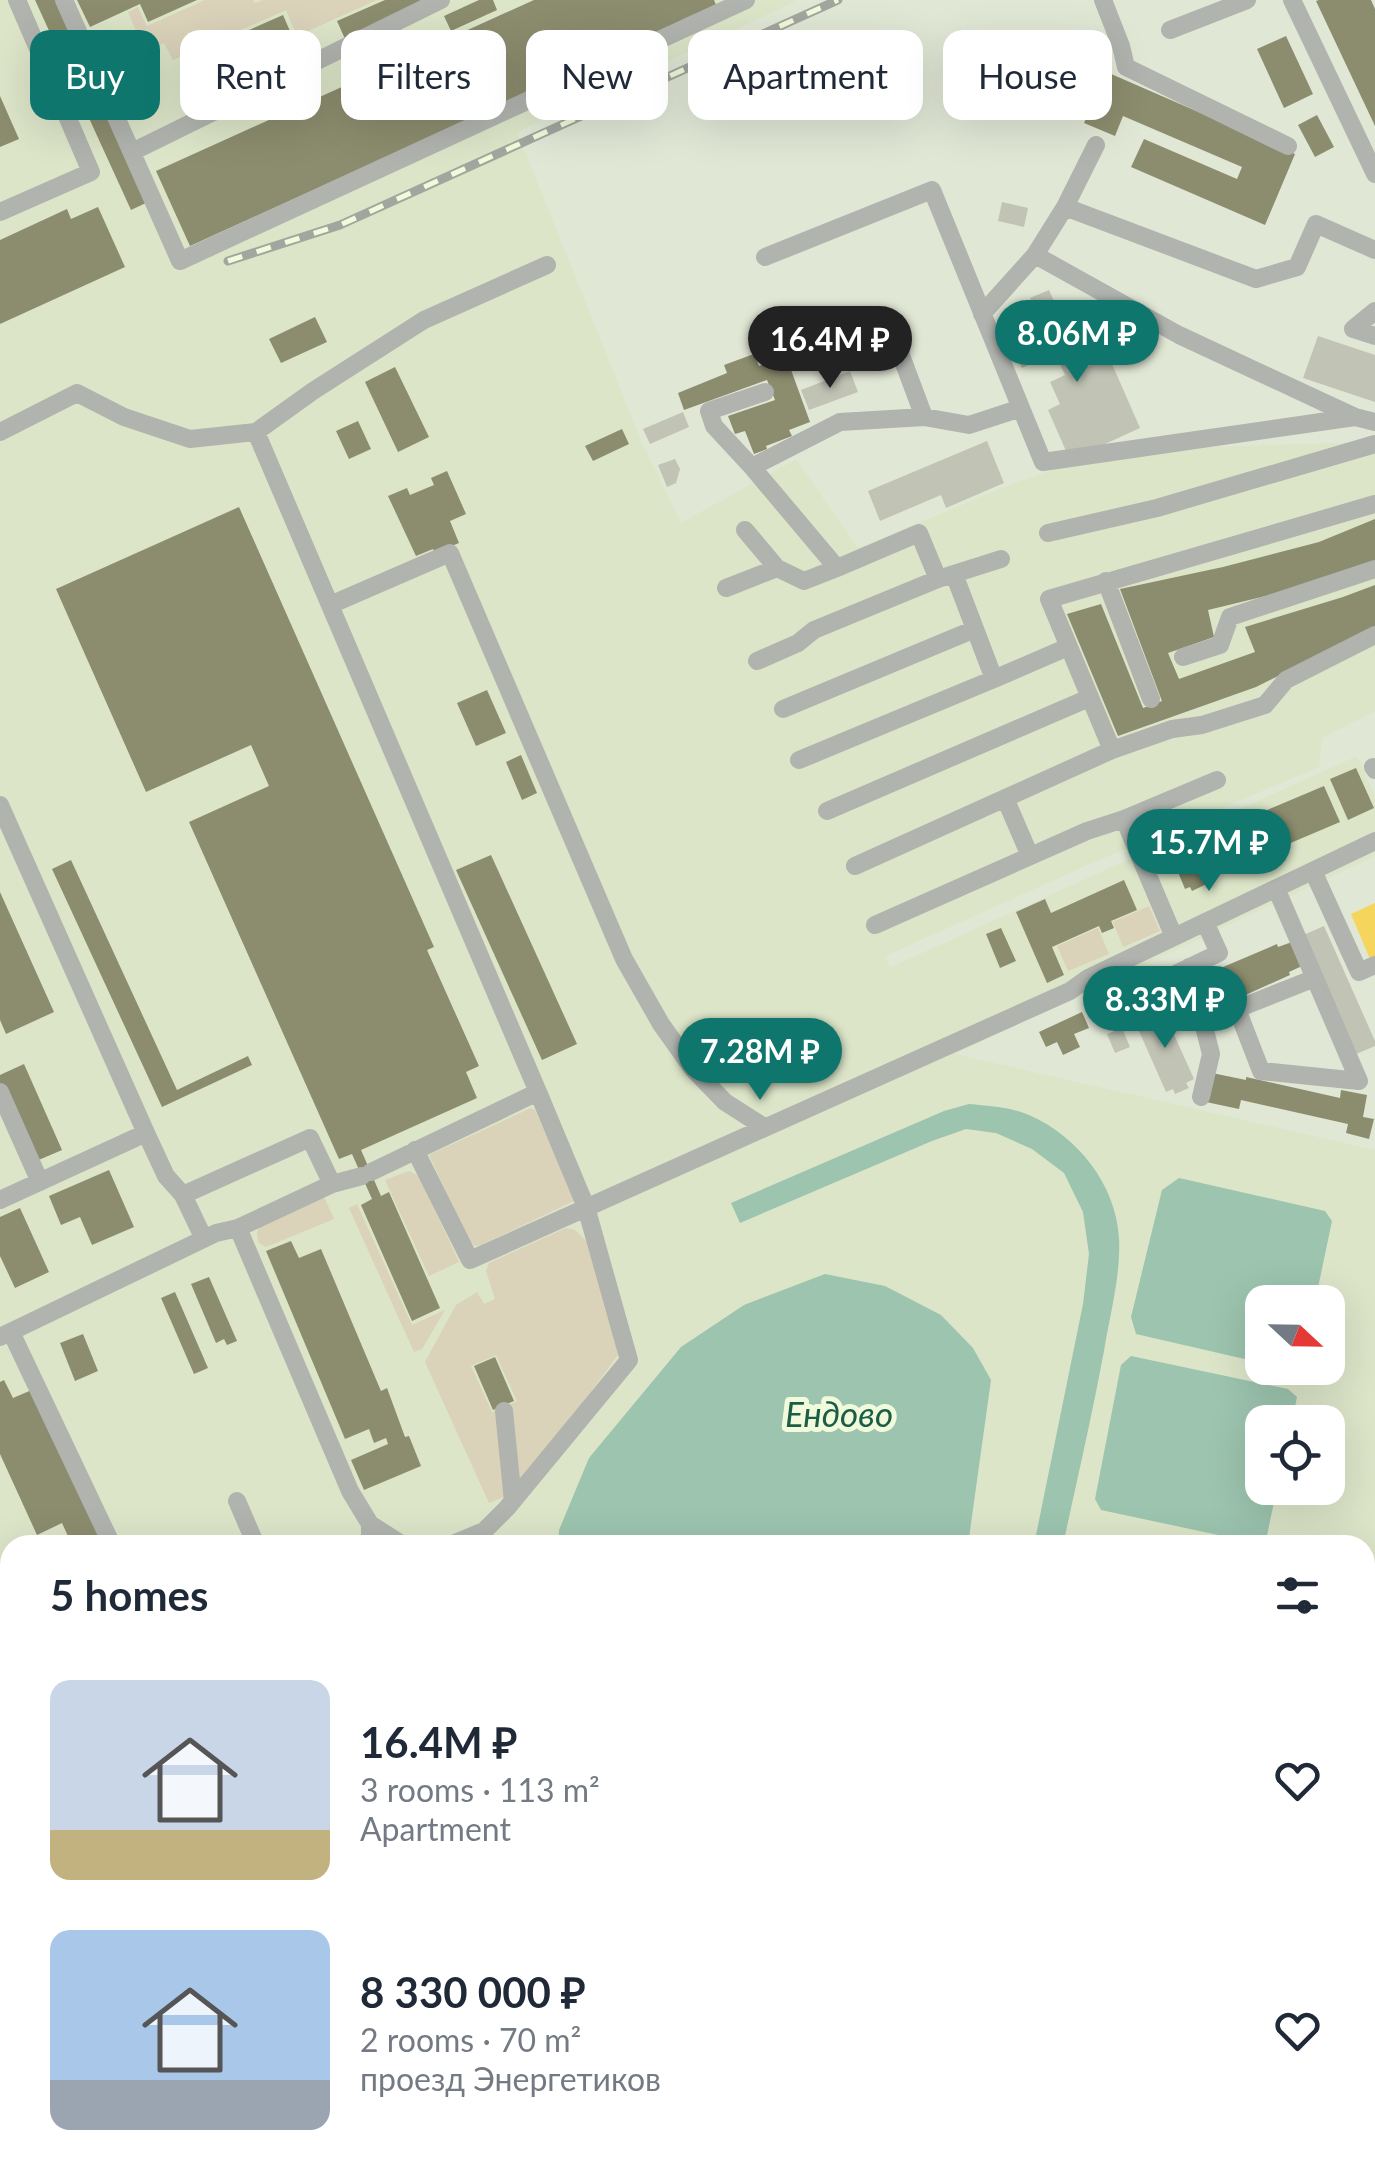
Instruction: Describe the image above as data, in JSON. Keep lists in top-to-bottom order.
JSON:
{
  "water": ["Ендово"],
  "north": "right",
  "page": {
    "chip": [
      "Buy",
      "Rent",
      "Filters",
      "New",
      "Apartment",
      "House"
    ],
    "price": [
      "8.06M ₽",
      "16.4M ₽",
      "15.7M ₽",
      "8.33M ₽",
      "7.28M ₽"
    ],
    "heading": "5 homes",
    "list": [
      {
        "name": "16.4M ₽",
        "note": "3 rooms · 113 m² · Apartment"
      },
      {
        "name": "8 330 000 ₽",
        "note": "2 rooms · 70 m² · проезд Энергетиков"
      }
    ]
  }
}
